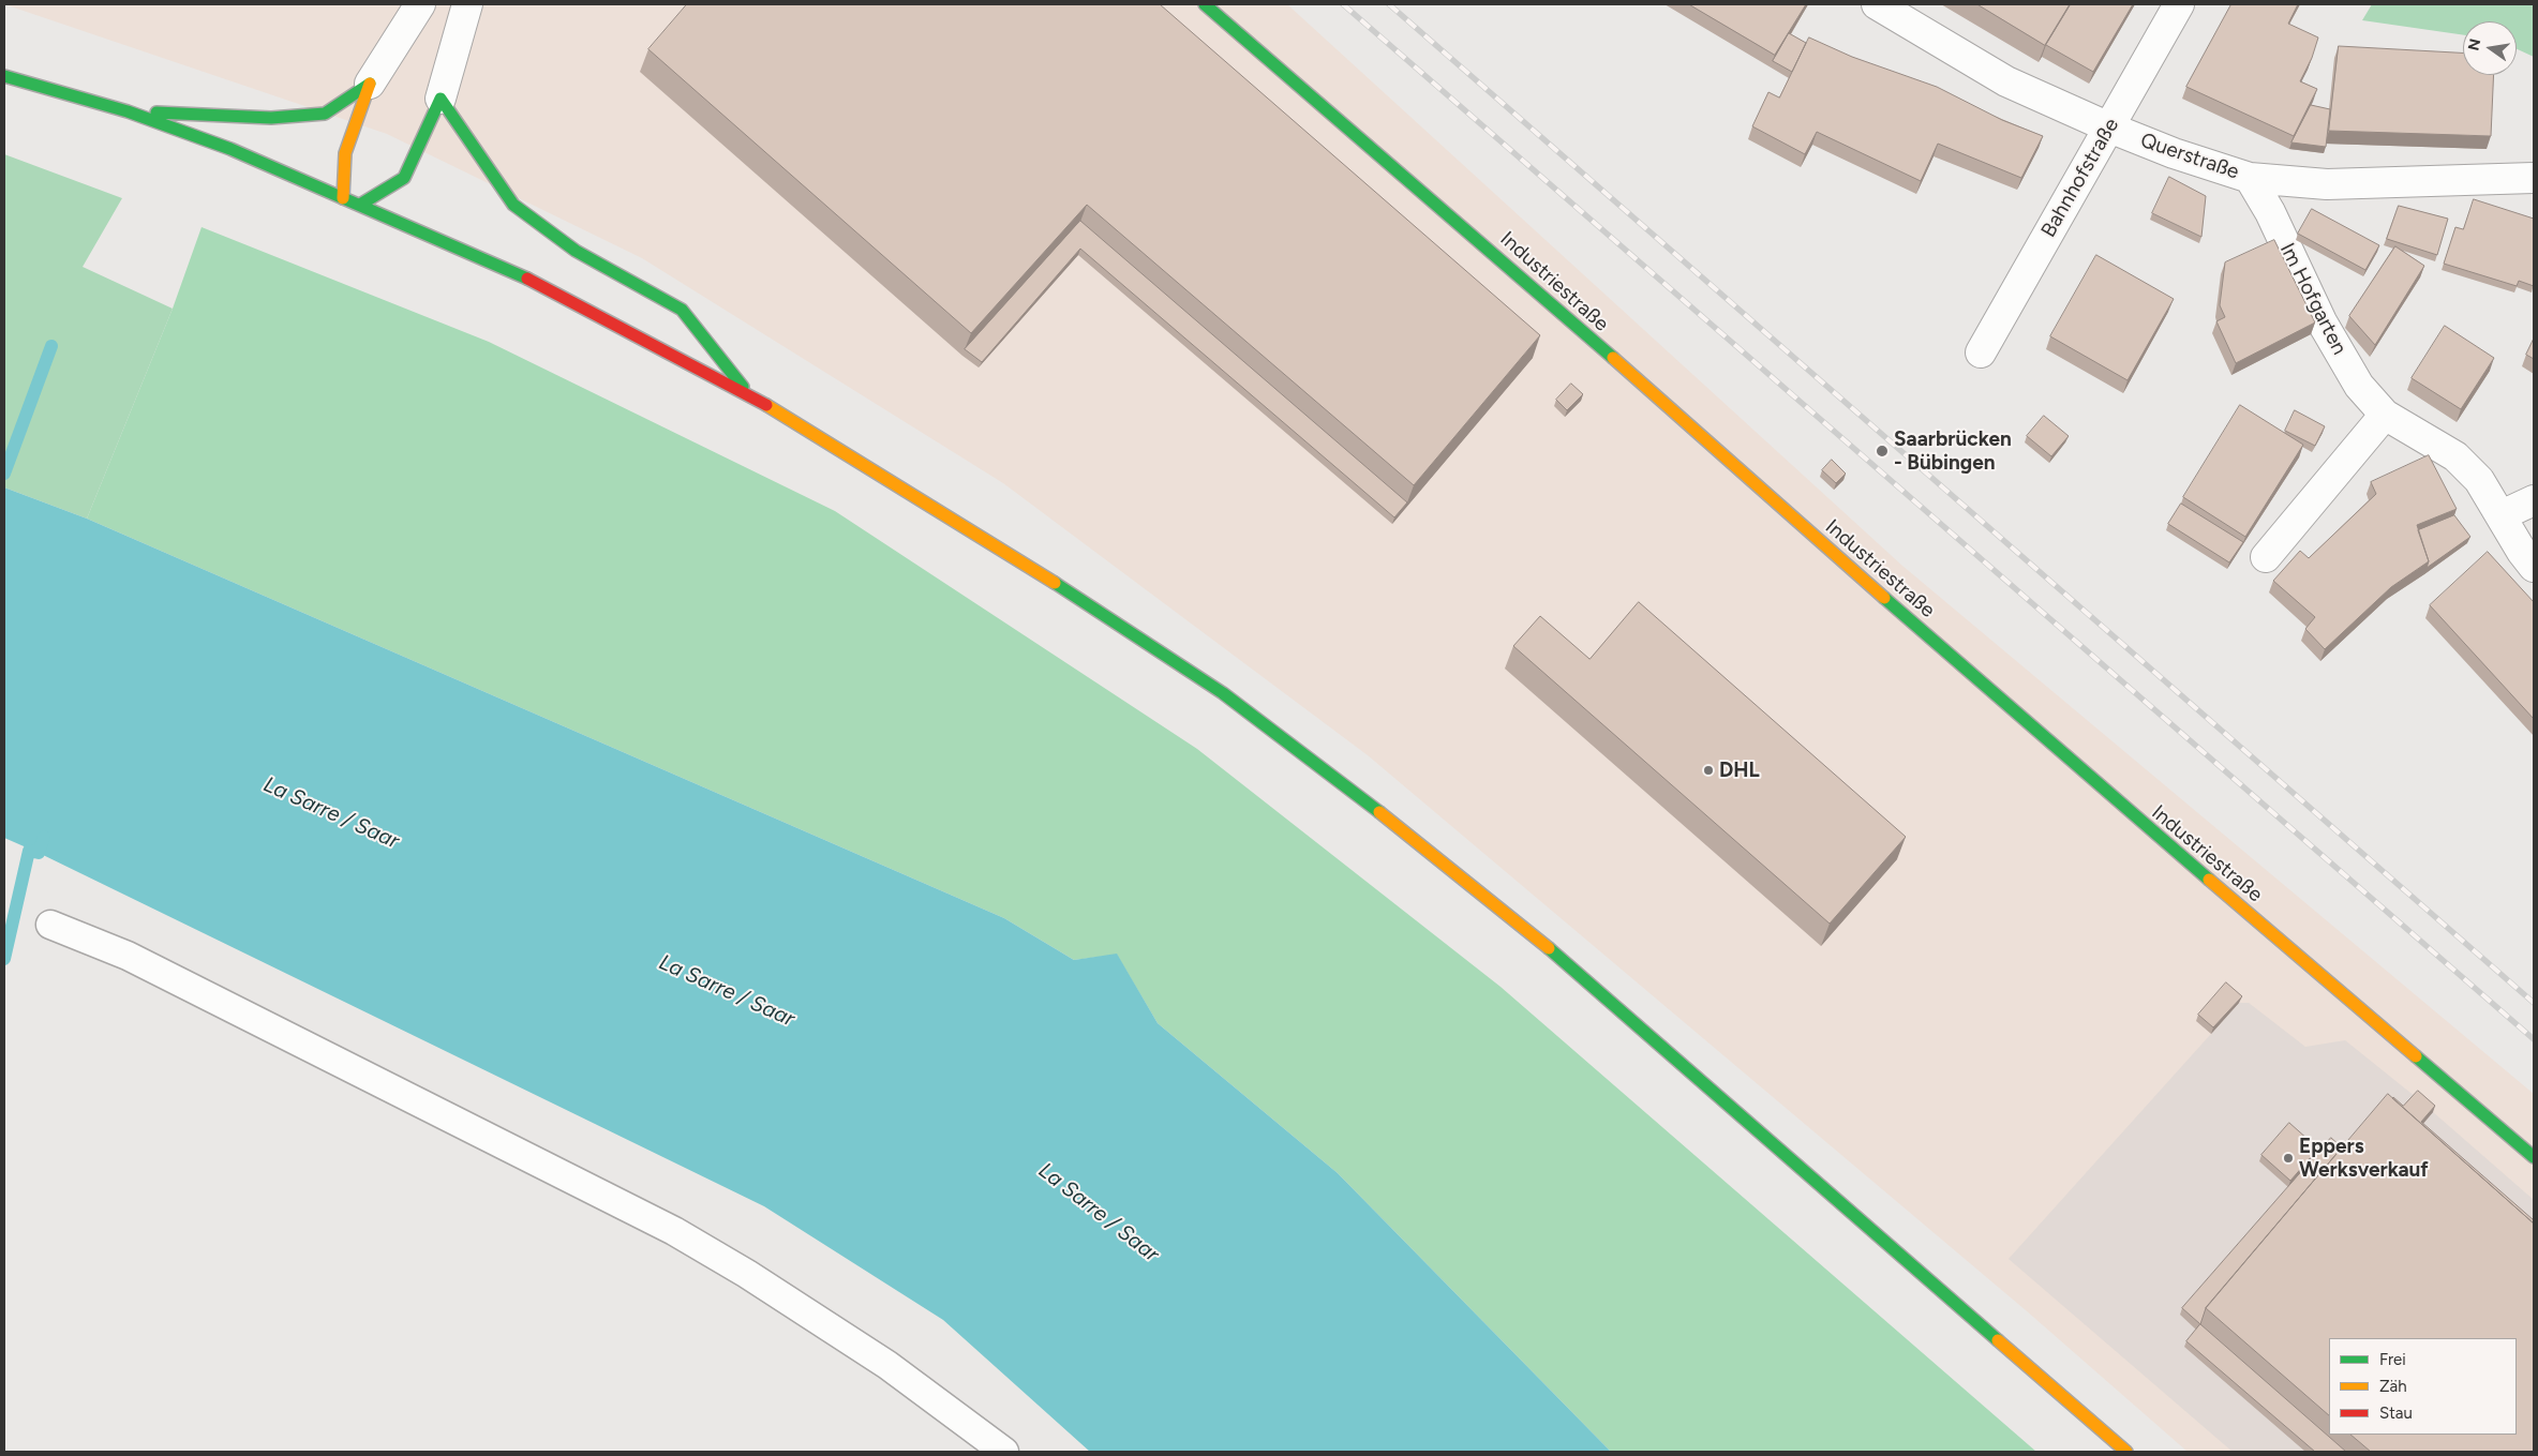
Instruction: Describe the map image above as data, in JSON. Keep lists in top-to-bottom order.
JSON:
{
  "streets": {
    "main road": ["Industriestraße"],
    "street": ["Querstraße", "Bahnhofstraße", "Im Hofgarten"]
  },
  "crossings": [
    ["Querstraße", "Bahnhofstraße"],
    ["Querstraße", "Im Hofgarten"]
  ],
  "water": ["La Sarre / Saar"],
  "places": ["Saarbrücken - Bübingen", "DHL", "Eppers Werksverkauf"],
  "legend": ["Frei", "Zäh", "Stau"],
  "north": "left"
}
